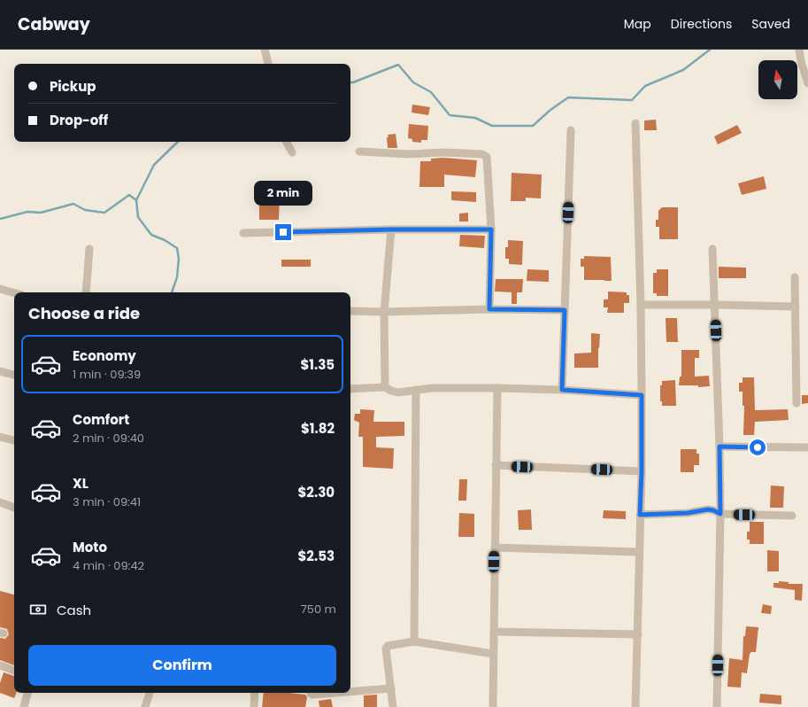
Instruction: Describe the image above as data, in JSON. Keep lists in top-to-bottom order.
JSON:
{
  "north": "top",
  "page": {
    "header": "Cabway",
    "nav": ["Map", "Directions", "Saved"],
    "banner": ["Pickup", "Drop-off"],
    "bubble": "2 min",
    "heading": "Choose a ride",
    "list": [
      {
        "name": "Economy",
        "note": "1 min · 09:39",
        "value": "$1.35"
      },
      {
        "name": "Comfort",
        "note": "2 min · 09:40",
        "value": "$1.82"
      },
      {
        "name": "XL",
        "note": "3 min · 09:41",
        "value": "$2.30"
      },
      {
        "name": "Moto",
        "note": "4 min · 09:42",
        "value": "$2.53"
      }
    ],
    "pay": ["Cash", "750 m"],
    "buttons": "Confirm"
  }
}
